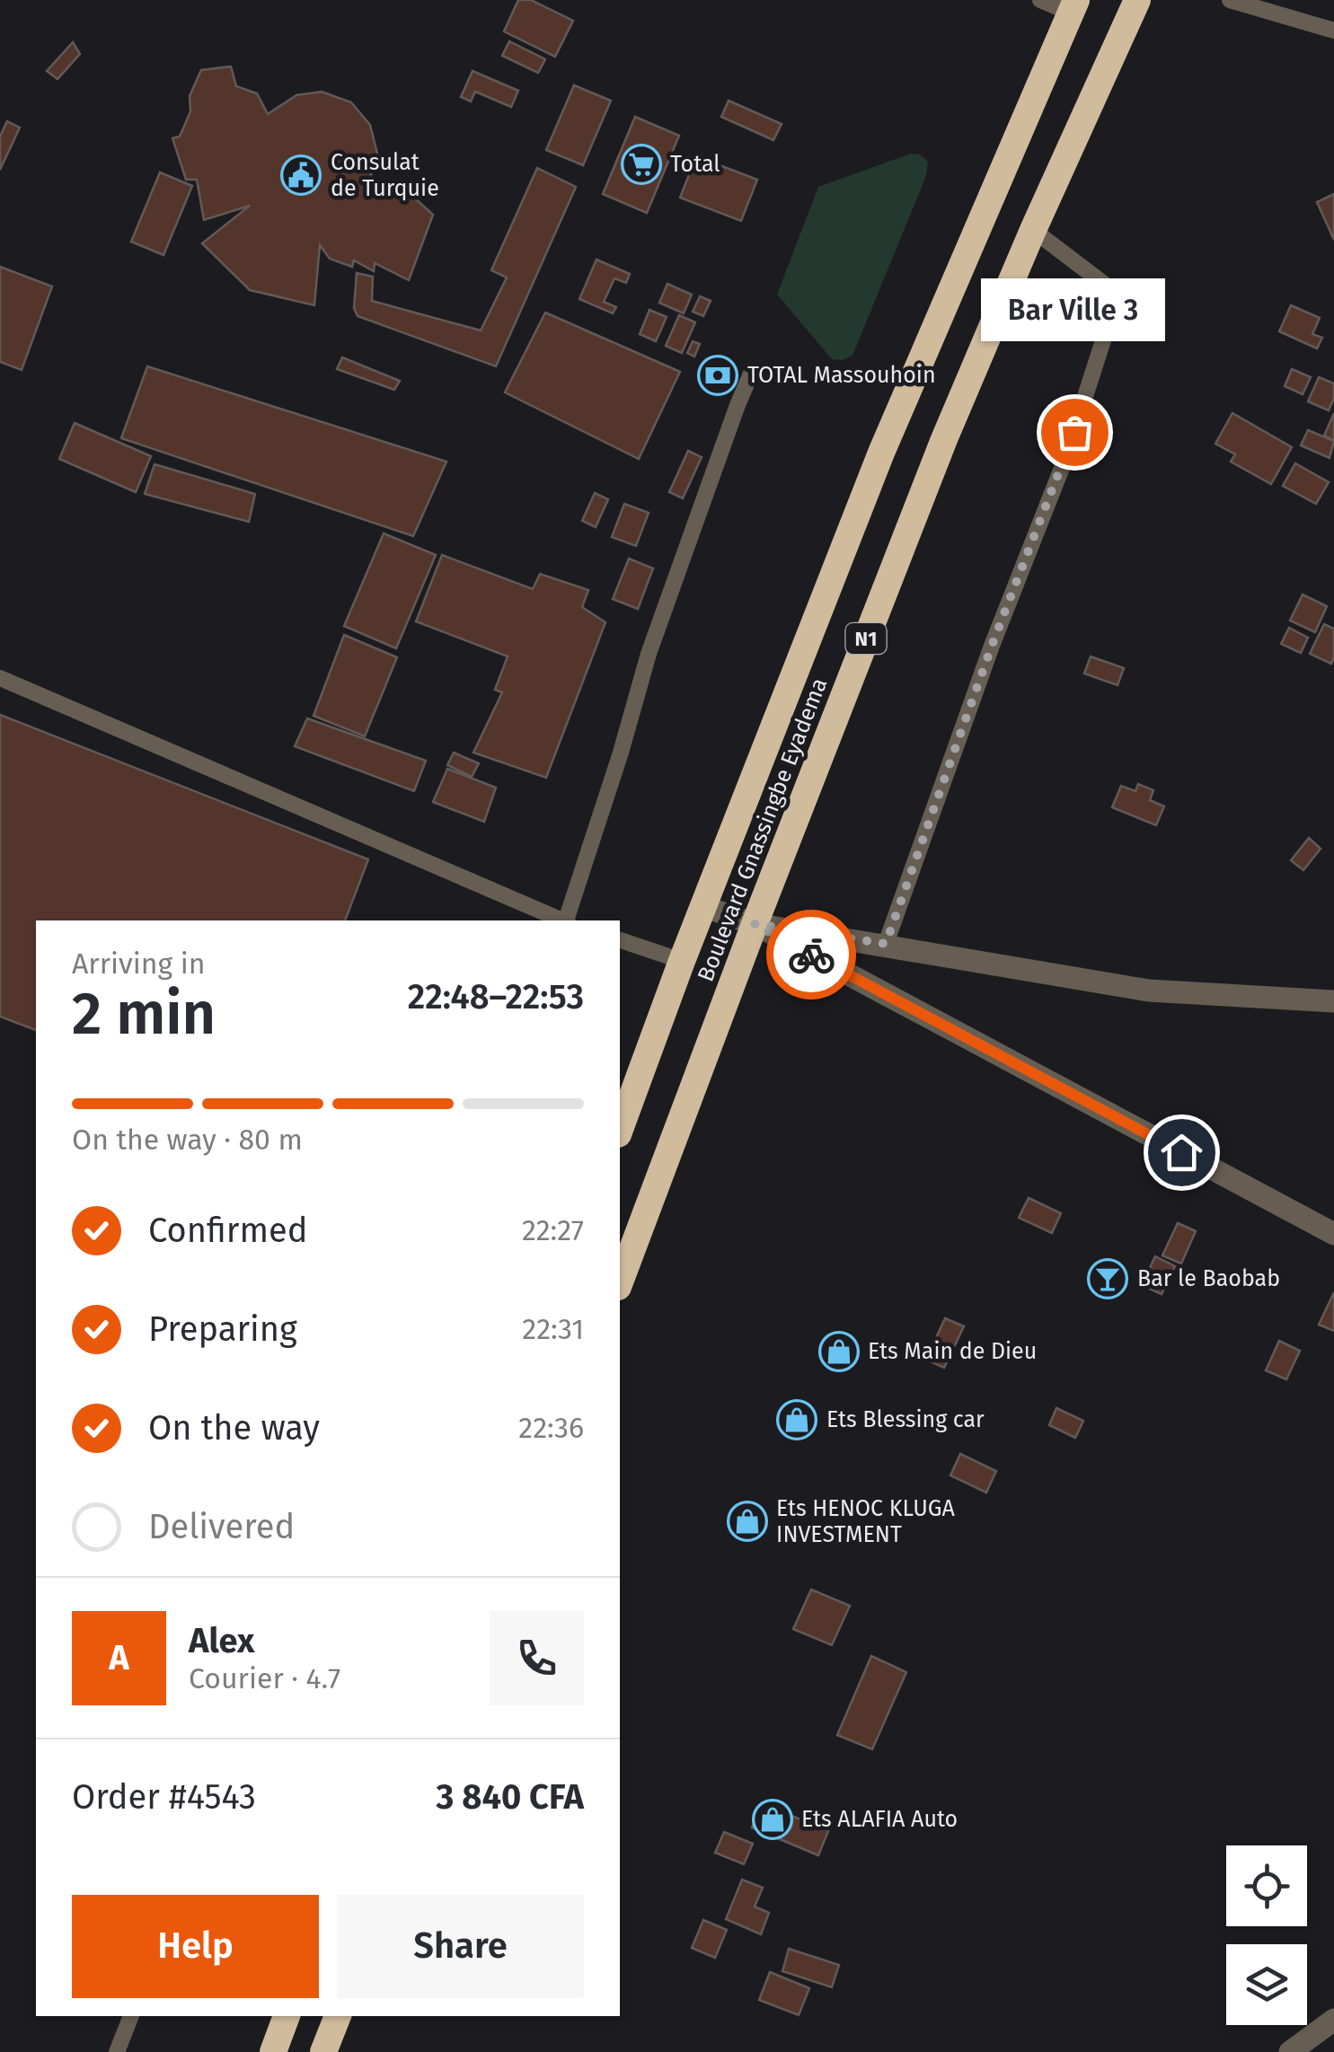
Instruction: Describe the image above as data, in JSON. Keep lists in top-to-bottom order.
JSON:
{
  "streets": {
    "highway": ["N1", "Boulevard Gnassingbe Eyadema"]
  },
  "places": {
    "supermarket": ["Total"],
    "public building": ["Consulat de Turquie"],
    "bank": ["TOTAL Massouhoin"],
    "other": ["Bar Ville 3"],
    "bar": ["Bar le Baobab"],
    "shop": [
      "Ets Main de Dieu",
      "Ets Blessing car",
      "Ets HENOC KLUGA INVESTMENT",
      "Ets ALAFIA Auto"
    ]
  },
  "page": {
    "bubble": "Bar Ville 3",
    "heading": ["2 min", "Arriving in", "22:48–22:53"],
    "panel": [
      "Alex",
      "Courier · 4.7",
      "Order #4543",
      "3 840 CFA"
    ],
    "bar": "On the way · 80 m",
    "list": [
      ["Confirmed", "22:27"],
      ["Preparing", "22:31"],
      ["On the way", "22:36"],
      "Delivered"
    ],
    "round": "A",
    "buttons": ["Help", "Share"]
  }
}
